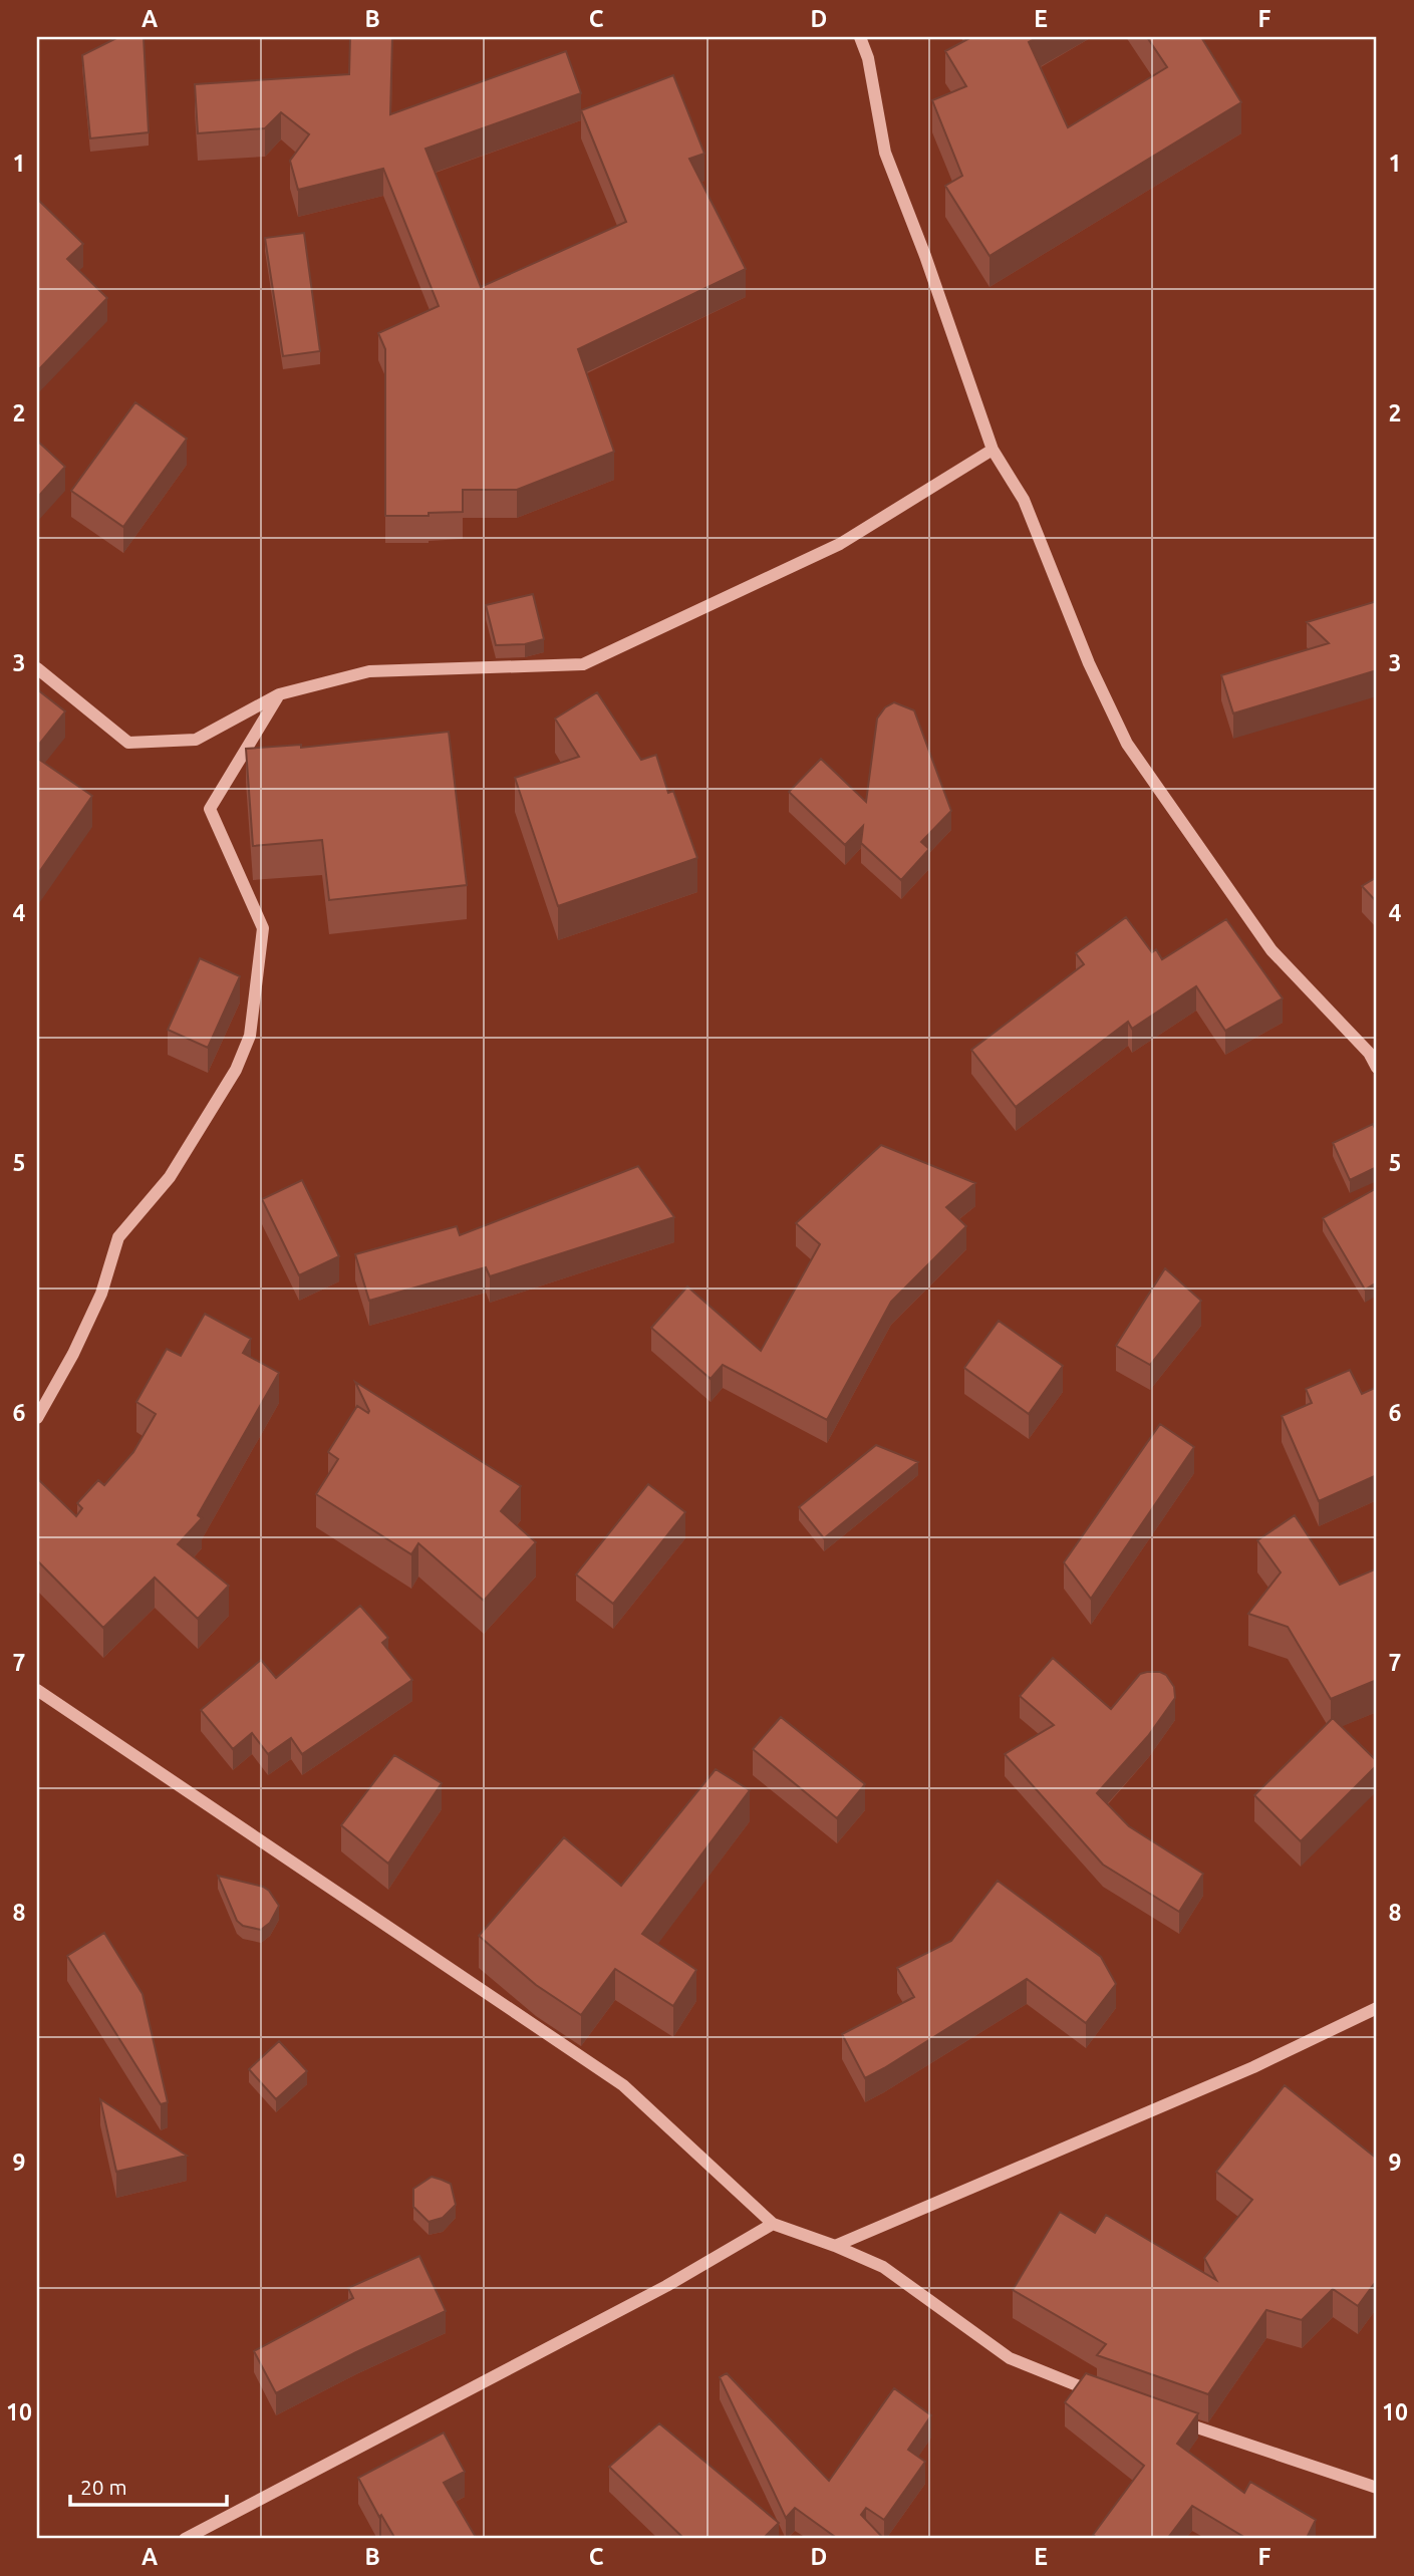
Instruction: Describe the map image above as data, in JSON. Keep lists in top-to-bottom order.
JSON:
{
  "scale_bar": "20 m",
  "grid": {
    "columns": [
      "A",
      "B",
      "C",
      "D",
      "E",
      "F"
    ],
    "rows": [
      "1",
      "2",
      "3",
      "4",
      "5",
      "6",
      "7",
      "8",
      "9",
      "10"
    ]
  }
}
